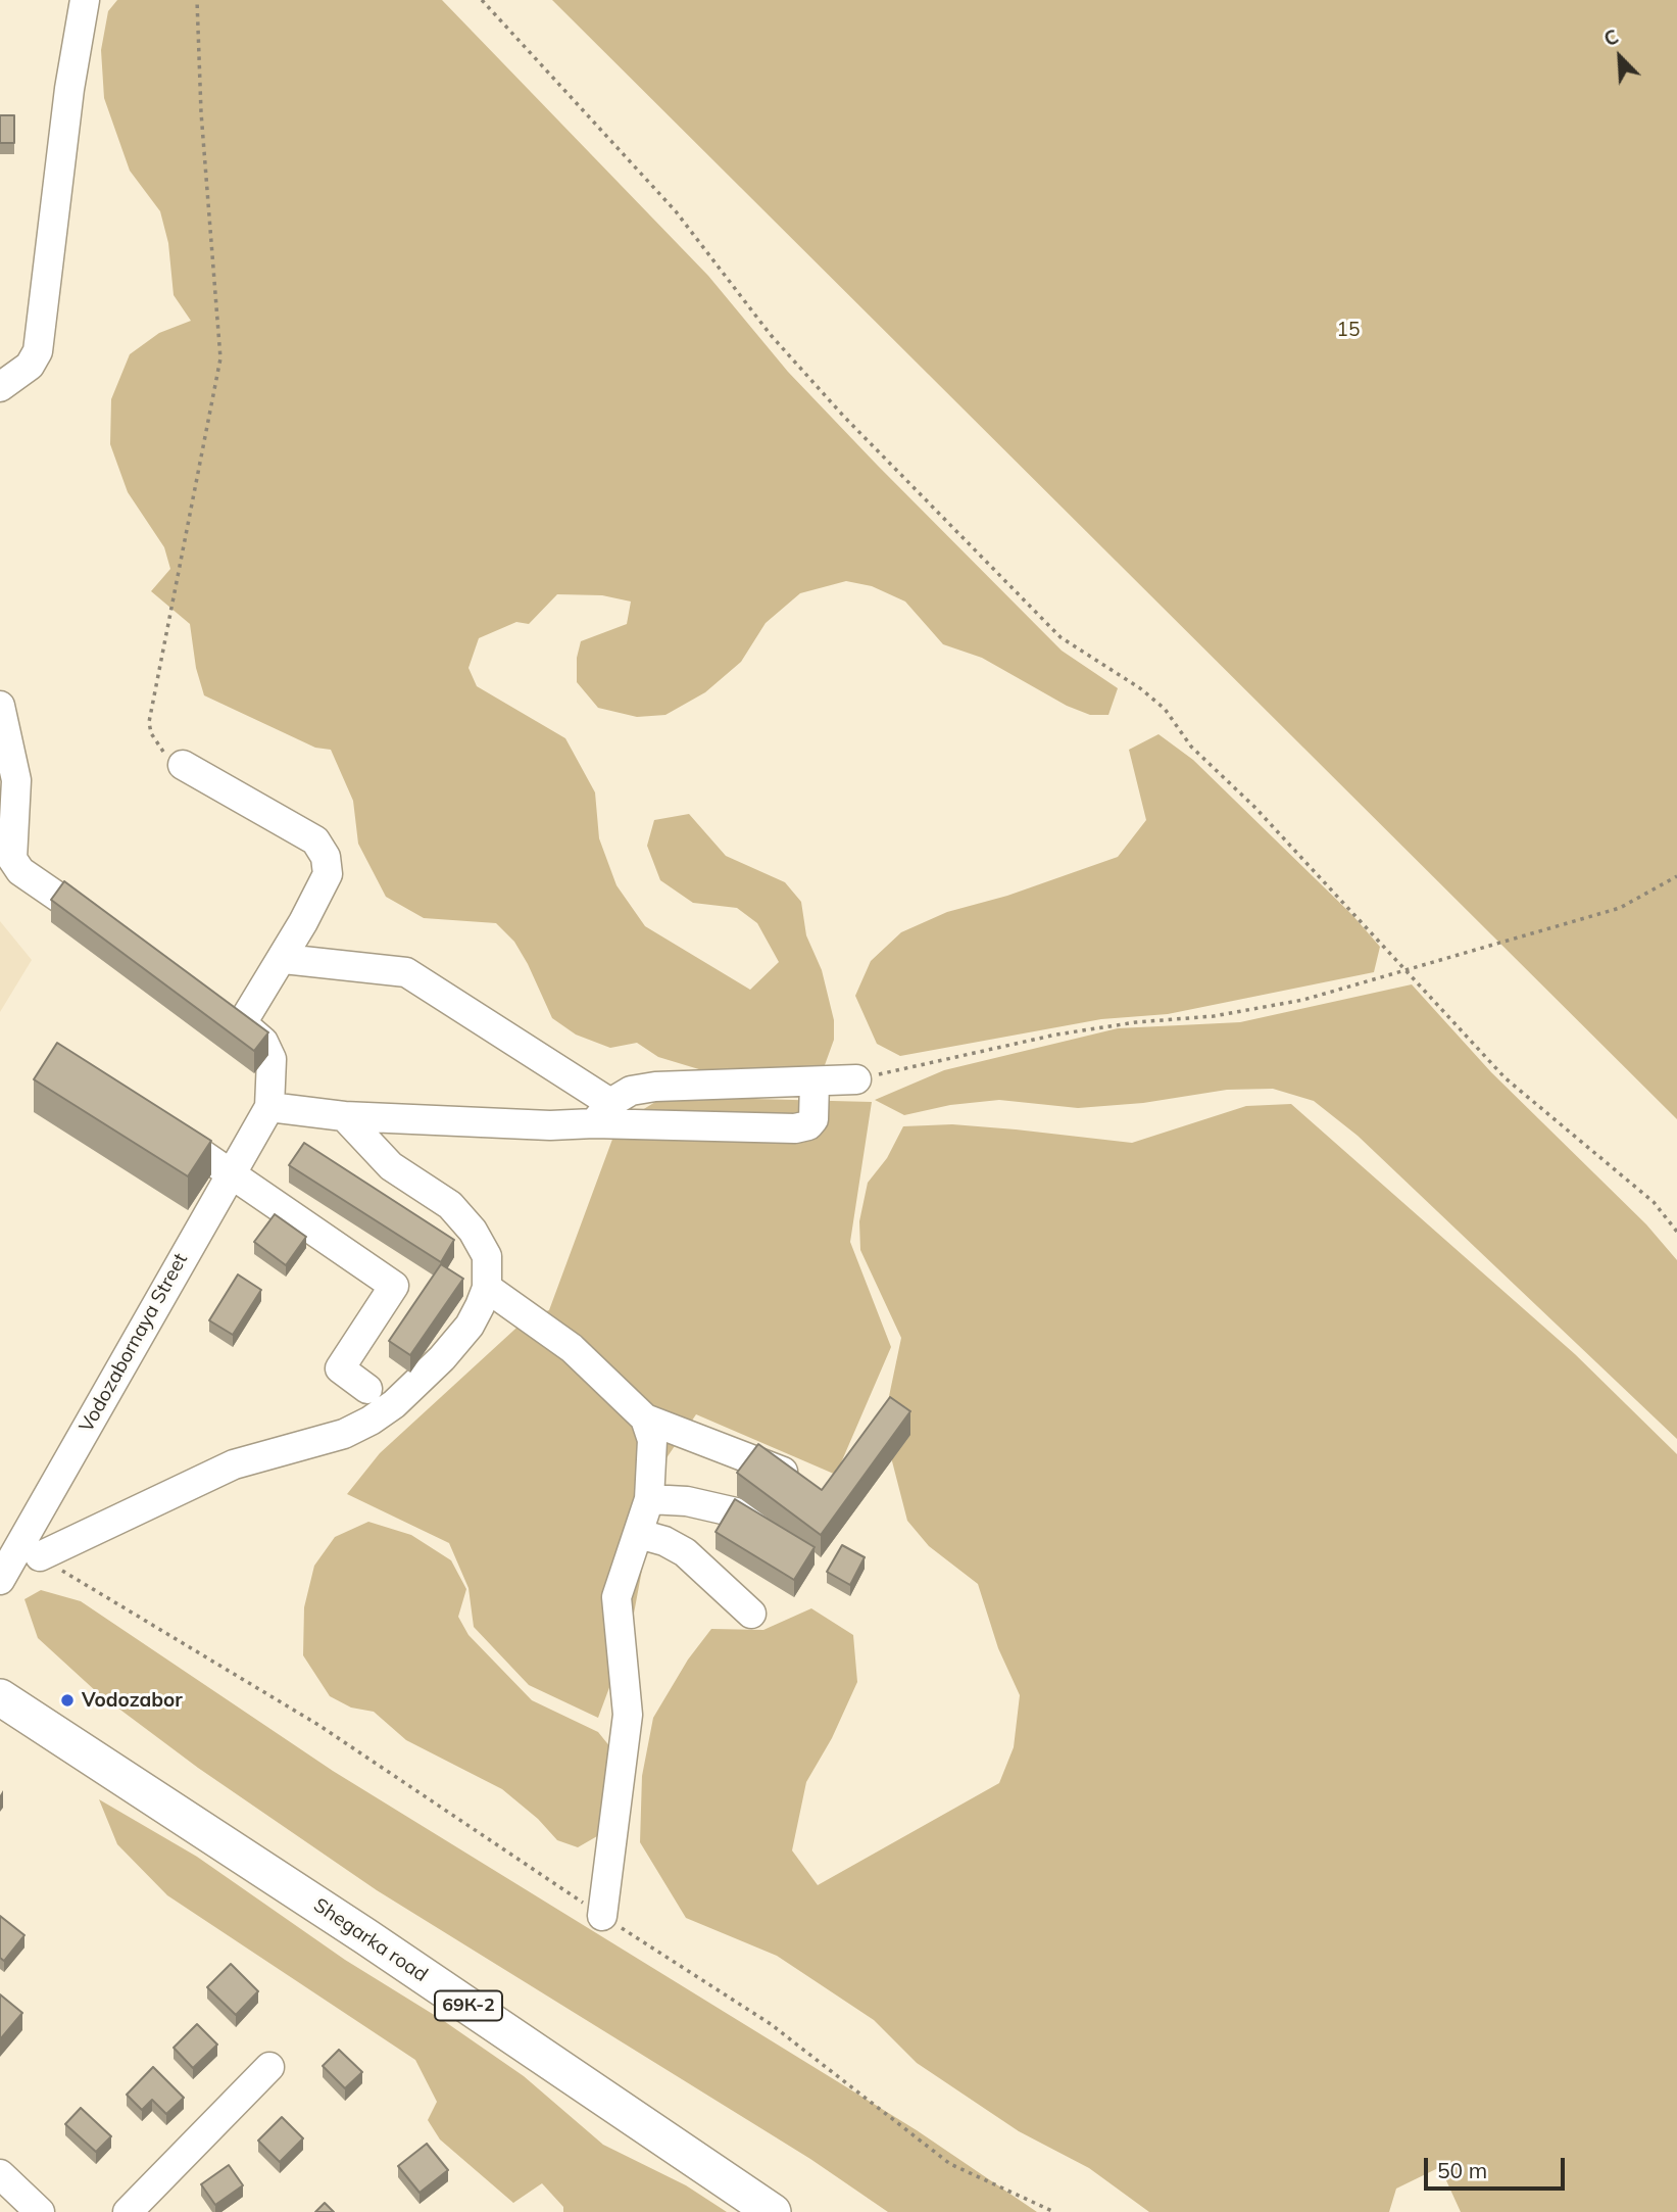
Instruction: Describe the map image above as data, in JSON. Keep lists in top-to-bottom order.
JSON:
{
  "streets": {
    "main road": ["Shegarka road", "69К-2"],
    "street": ["Vodozabornaya Street"]
  },
  "parks": ["15"],
  "places": ["Vodozabor"],
  "scale_bar": "50 m",
  "north": "top left"
}
